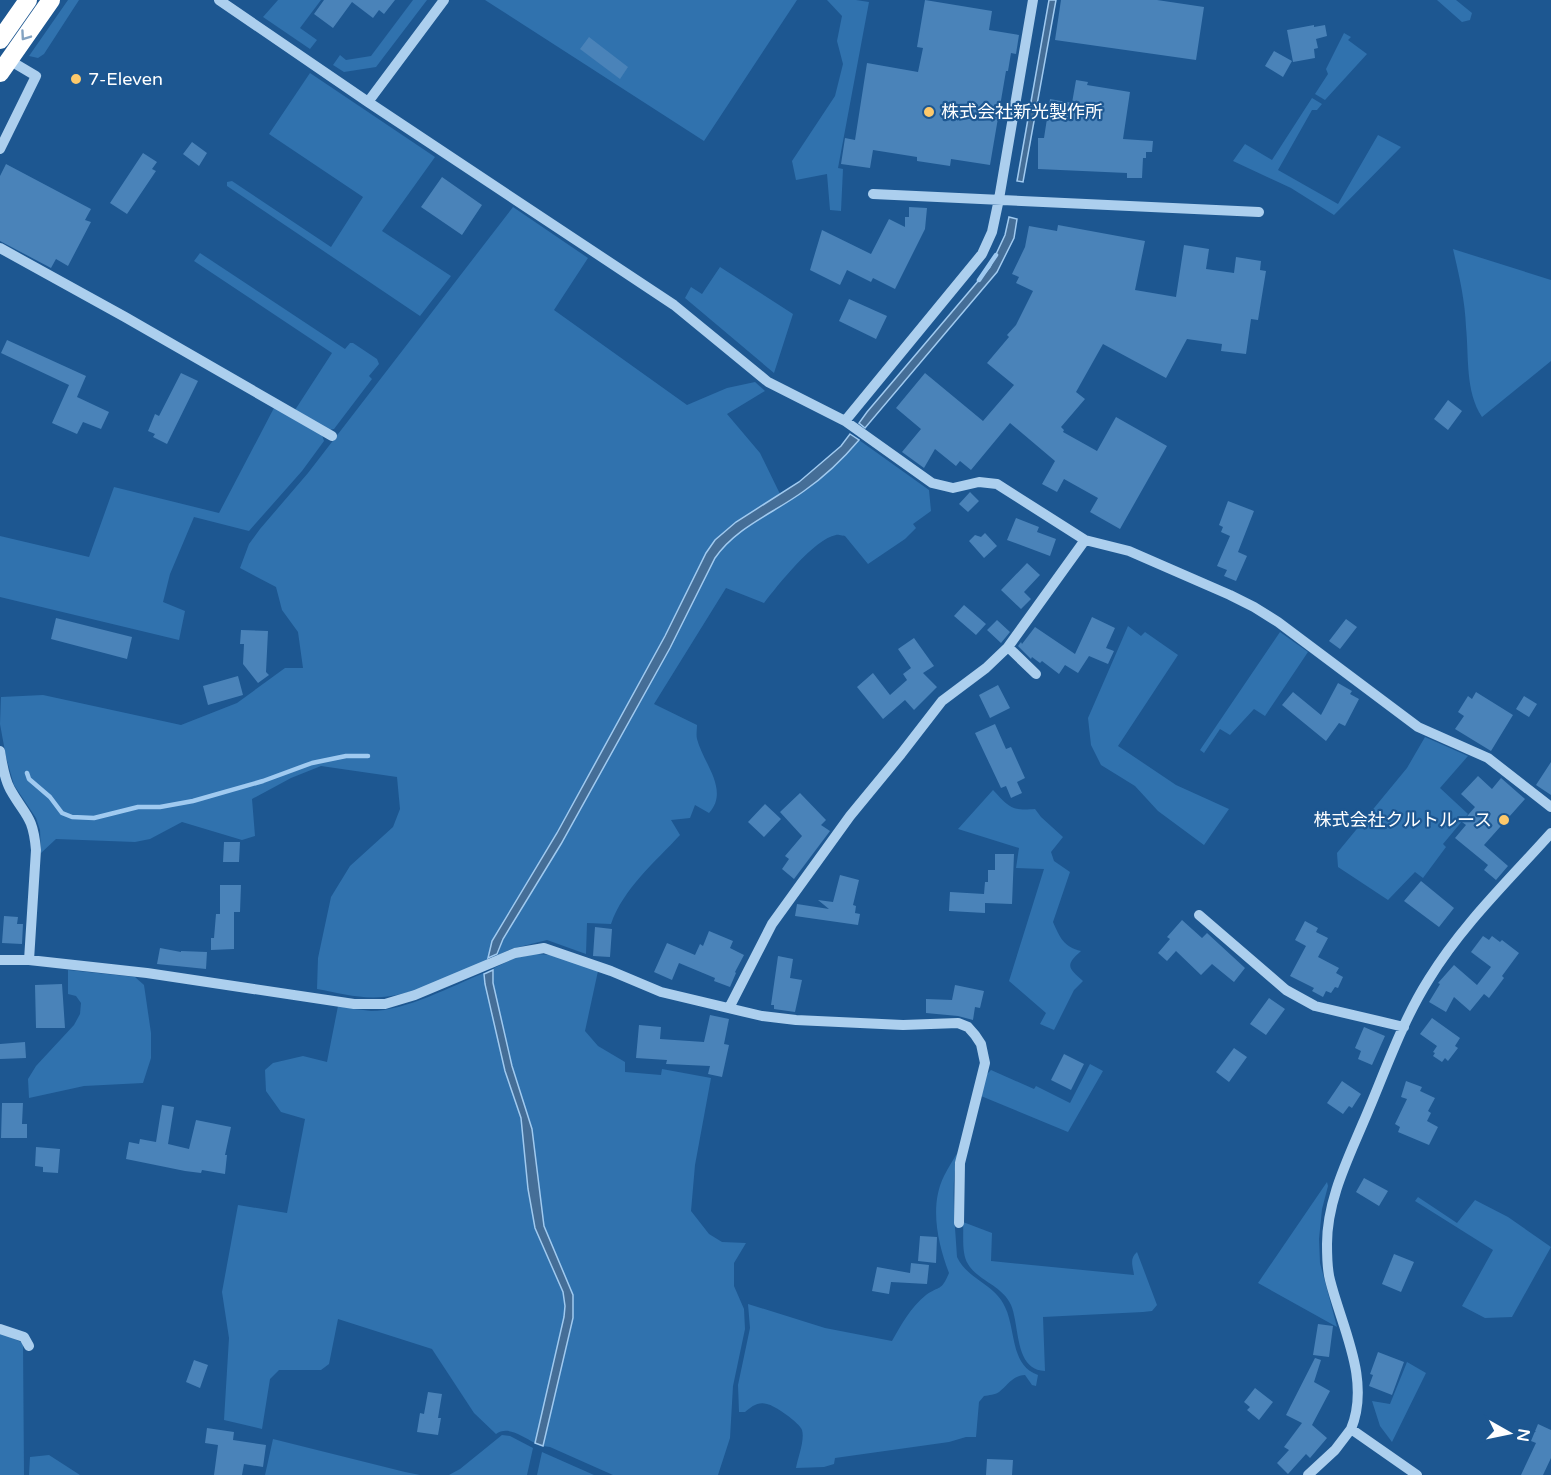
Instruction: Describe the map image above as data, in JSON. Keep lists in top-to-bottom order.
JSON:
{
  "places": ["7-Eleven", "株式会社新光製作所", "株式会社クルトルース"],
  "north": "right"
}
